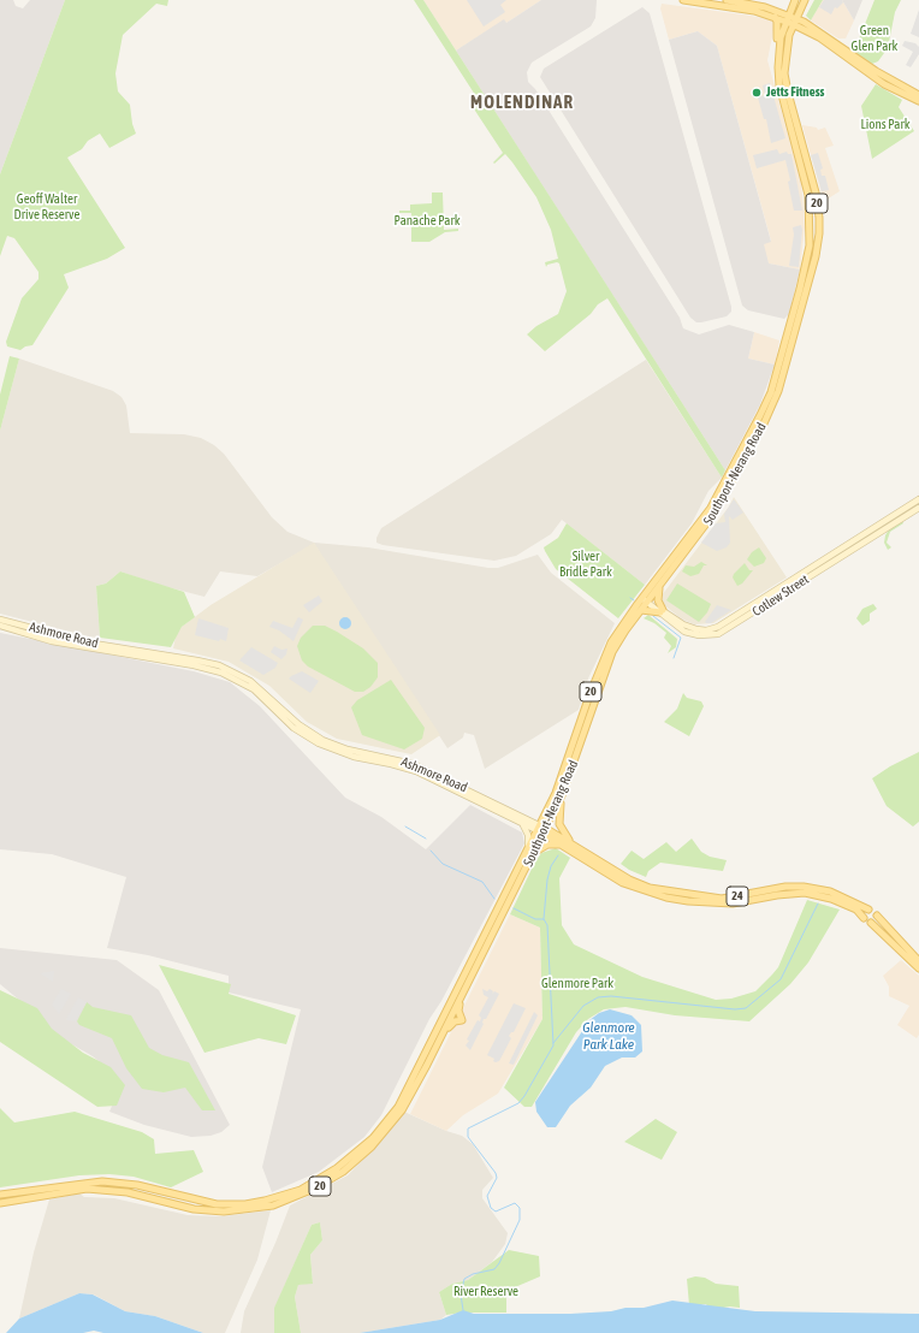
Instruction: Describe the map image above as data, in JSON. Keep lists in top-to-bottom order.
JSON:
{
  "streets": {
    "main road": [
      "20",
      "Southport-Nerang Road",
      "Cotlew Street",
      "Ashmore Road",
      "24"
    ]
  },
  "crossings": [
    ["Southport-Nerang Road", "Cotlew Street"],
    ["Southport-Nerang Road", "Ashmore Road"],
    ["Ashmore Road", "24"]
  ],
  "districts": ["MOLENDINAR"],
  "water": ["Glenmore Park Lake"],
  "parks": [
    "Green Glen Park",
    "Lions Park",
    "Geoff Walter Drive Reserve",
    "Panache Park",
    "Silver Bridle Park",
    "Glenmore Park",
    "River Reserve"
  ],
  "places": ["Jetts Fitness"]
}
